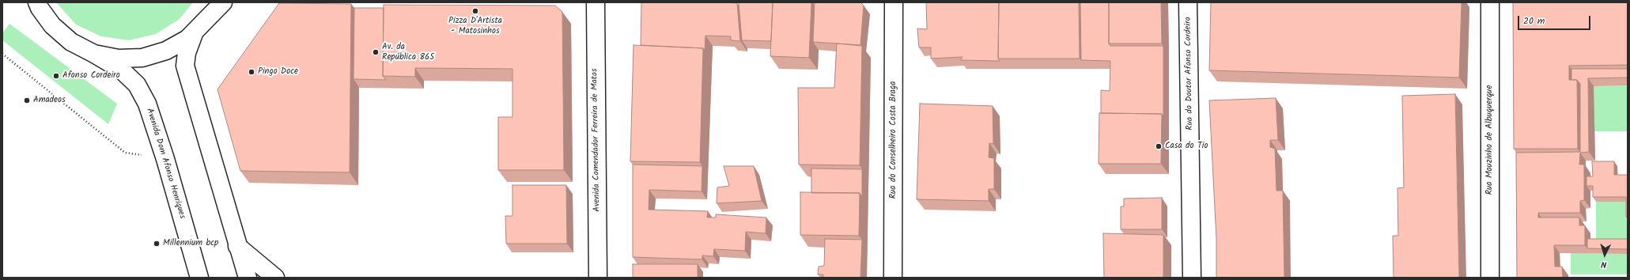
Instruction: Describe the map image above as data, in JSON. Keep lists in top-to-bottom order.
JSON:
{
  "streets": {
    "street": [
      "Rua do Doutor Afonso Cordeiro",
      "Avenida Comendador Ferreira de Matos",
      "Rua do Conselheiro Costa Braga",
      "Rua Mouzinho de Albuquerque",
      "Avenida Dom Afonso Henriques"
    ]
  },
  "places": [
    "Pizza D'Artista - Matosinhos",
    "Av. da República 865",
    "Pingo Doce",
    "Afonso Cordeiro",
    "Amadeos",
    "Casa do Tio",
    "Millennium bcp"
  ],
  "scale_bar": "20 m",
  "north": "bottom"
}
